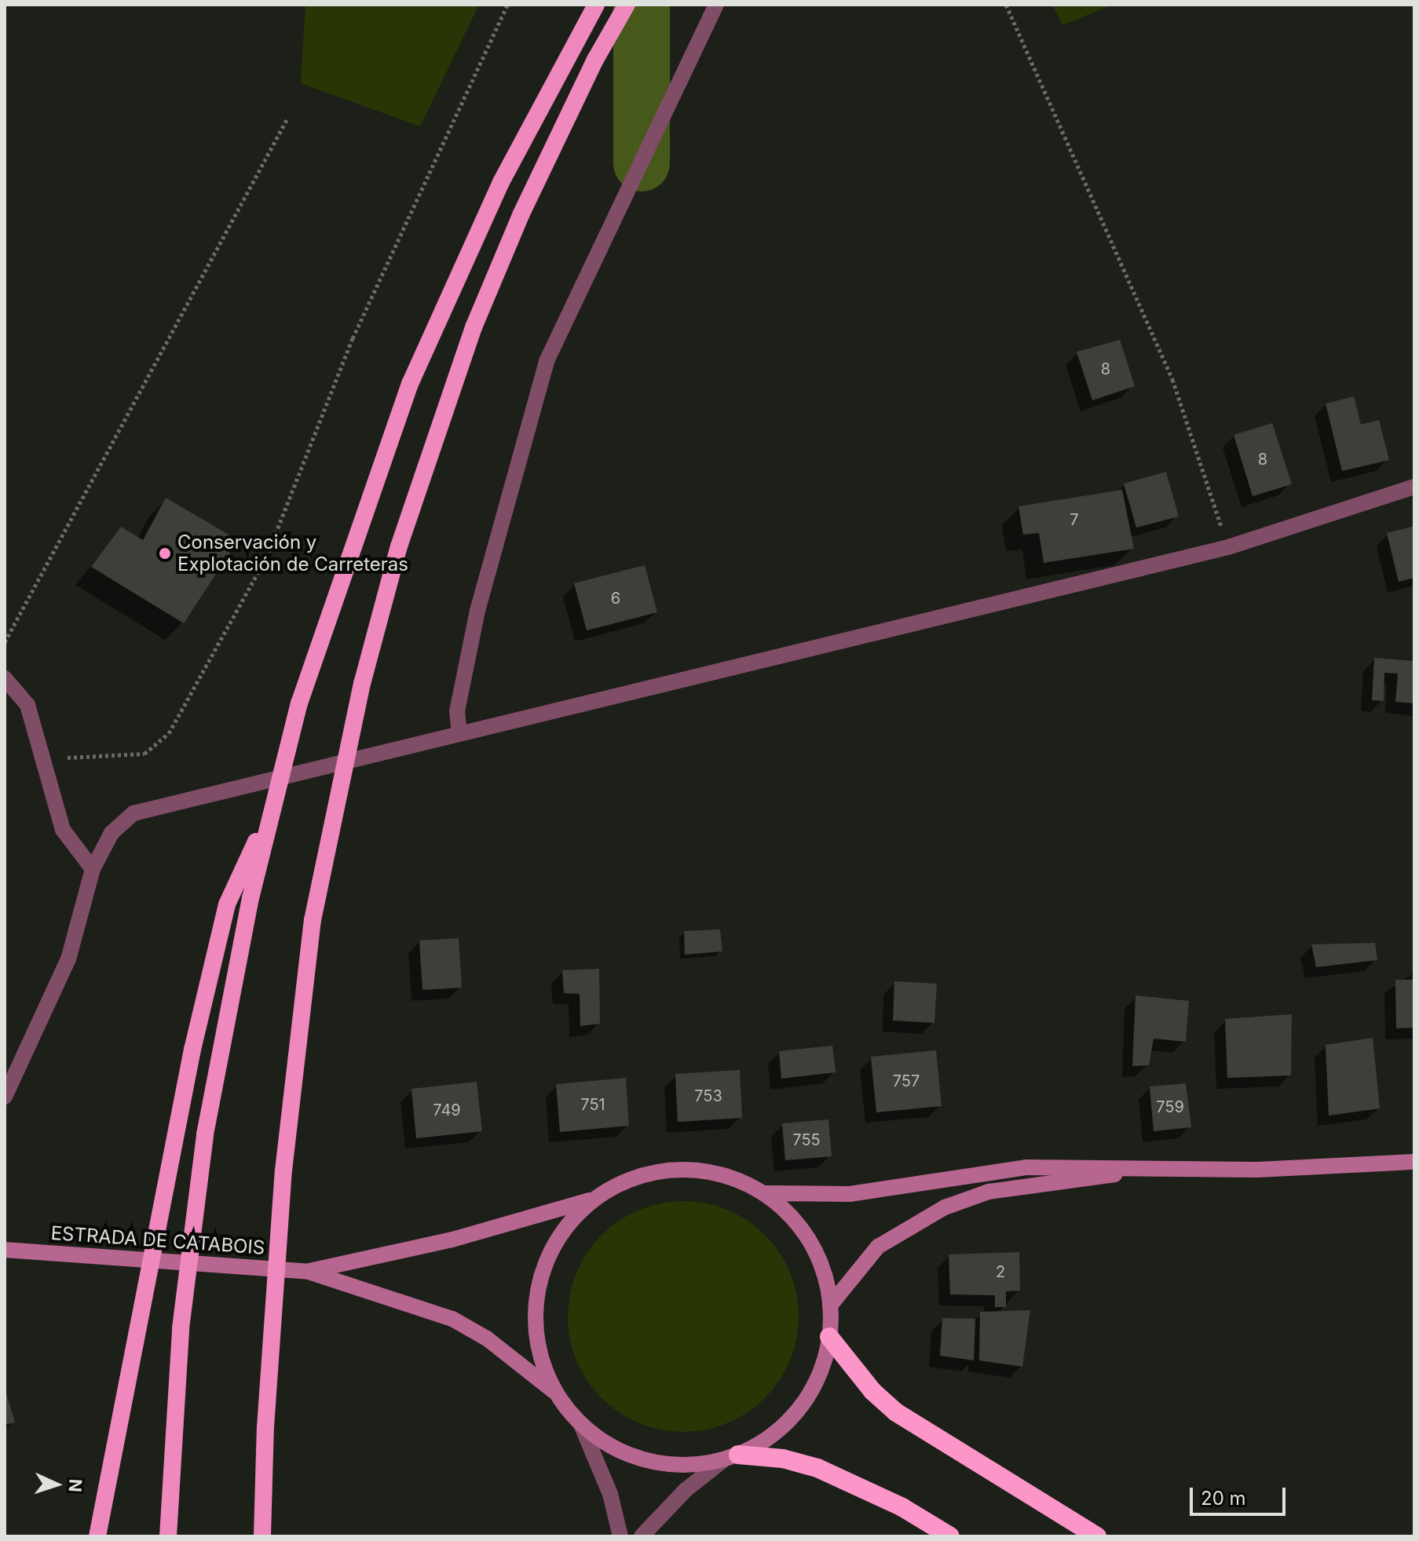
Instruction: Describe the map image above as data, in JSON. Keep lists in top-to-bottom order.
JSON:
{
  "streets": {
    "main road": ["ESTRADA DE CATABOIS"]
  },
  "places": ["Conservación y Explotación de Carreteras"],
  "house_numbers": [
    "8",
    "8",
    "7",
    "6",
    "757",
    "753",
    "751",
    "759",
    "749",
    "755",
    "2"
  ],
  "scale_bar": "20 m",
  "north": "right"
}
